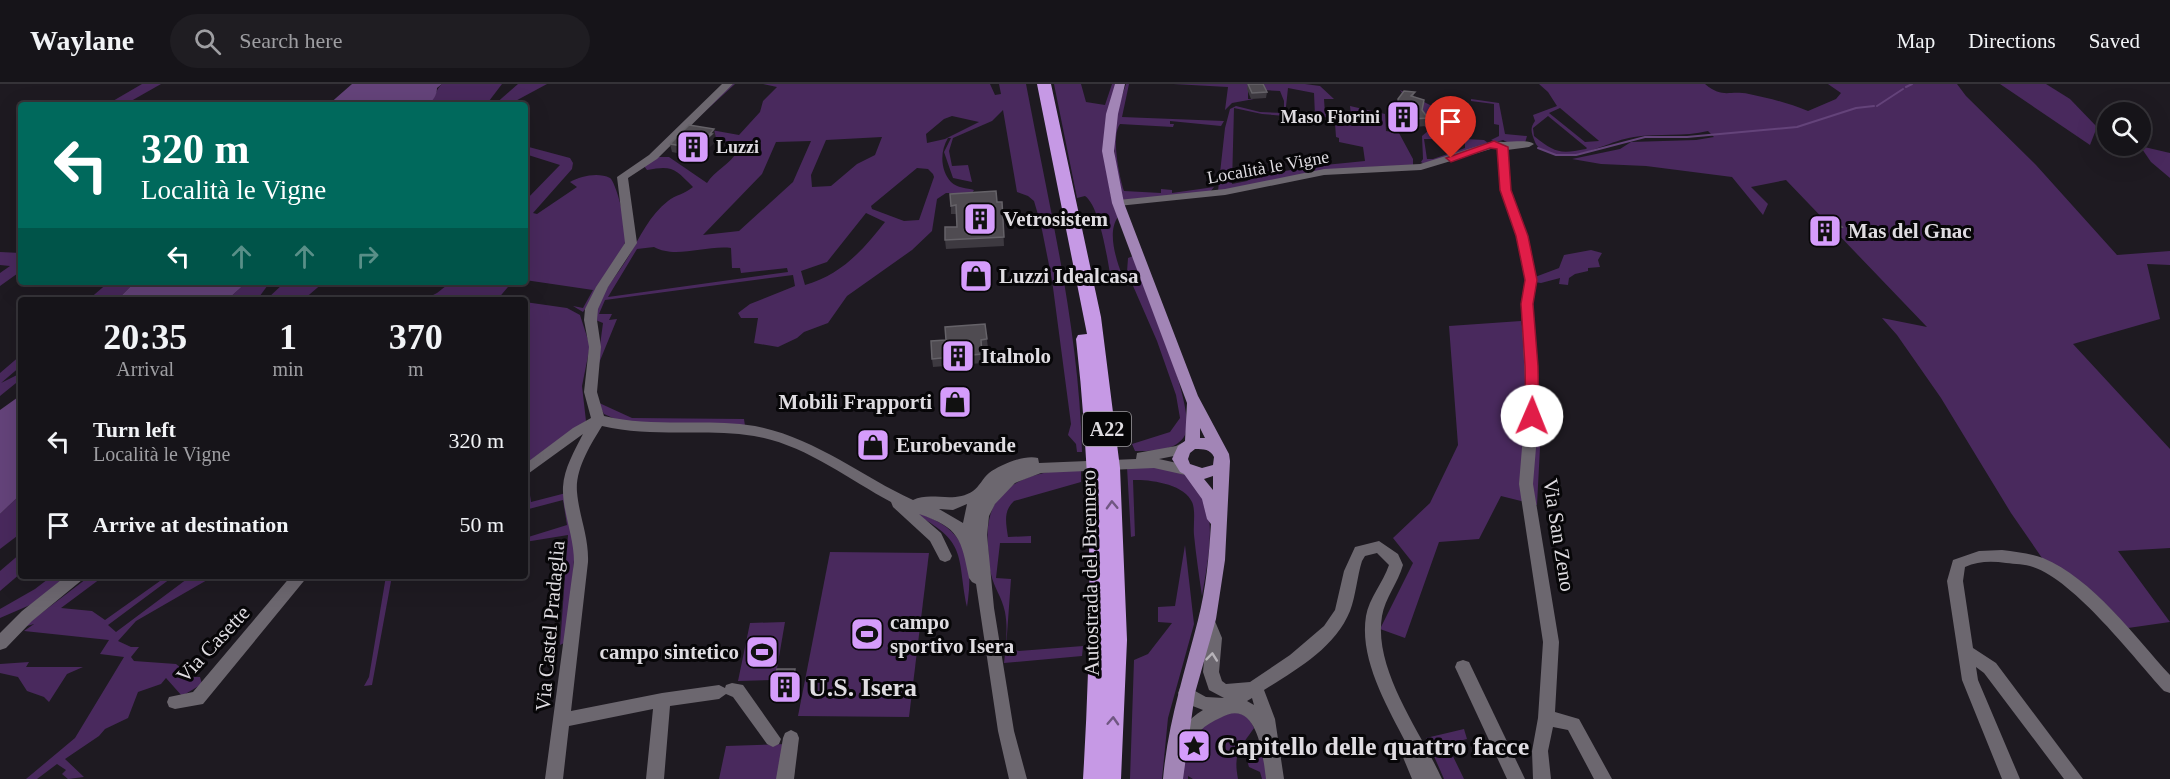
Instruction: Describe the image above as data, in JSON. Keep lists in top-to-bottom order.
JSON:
{
  "streets": {
    "highway": ["A22", "Autostrada del Brennero"],
    "street": [
      "Località le Vigne",
      "Via San Zeno",
      "Via Castel Pradaglia",
      "Via Casette"
    ]
  },
  "crossings": [
    ["Località le Vigne", "Via San Zeno"]
  ],
  "places": {
    "building": [
      "Maso Fiorini",
      "Luzzi",
      "Vetrosistem",
      "Mas del Gnac",
      "Italnolo",
      "U.S. Isera"
    ],
    "shop": ["Luzzi Idealcasa", "Mobili Frapporti", "Eurobevande"],
    "sports": ["campo sportivo Isera", "campo sintetico"],
    "place": ["Capitello delle quattro facce"]
  },
  "page": {
    "header": "Waylane",
    "search": "Search here",
    "nav": ["Map", "Directions", "Saved"],
    "turn": ["320 m", "Località le Vigne"],
    "eta": [
      "20:35",
      "Arrival",
      "1",
      "min",
      "370",
      "m"
    ],
    "list": [
      {
        "name": "Turn left",
        "note": "Località le Vigne",
        "value": "320 m"
      },
      {
        "name": "Arrive at destination",
        "value": "50 m"
      }
    ]
  }
}
